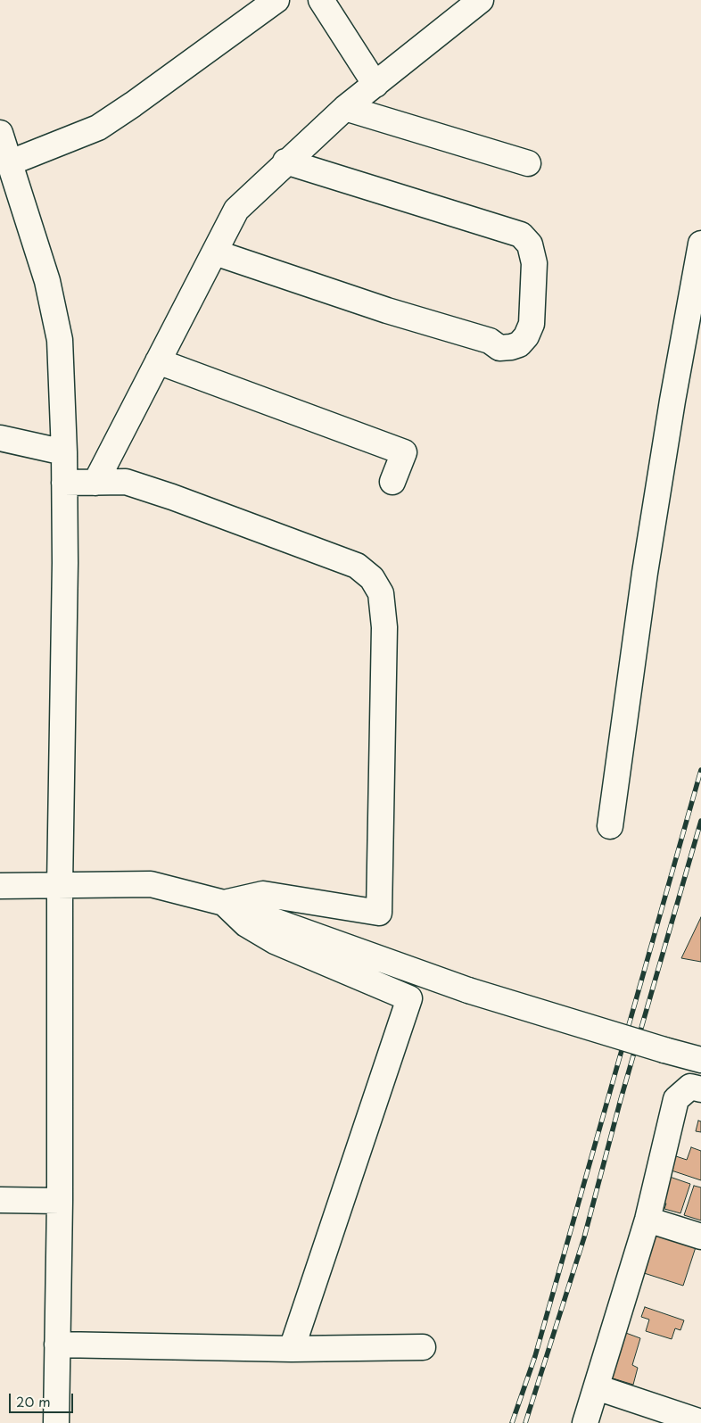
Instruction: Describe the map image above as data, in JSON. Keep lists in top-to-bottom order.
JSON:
{
  "scale_bar": "20 m"
}
